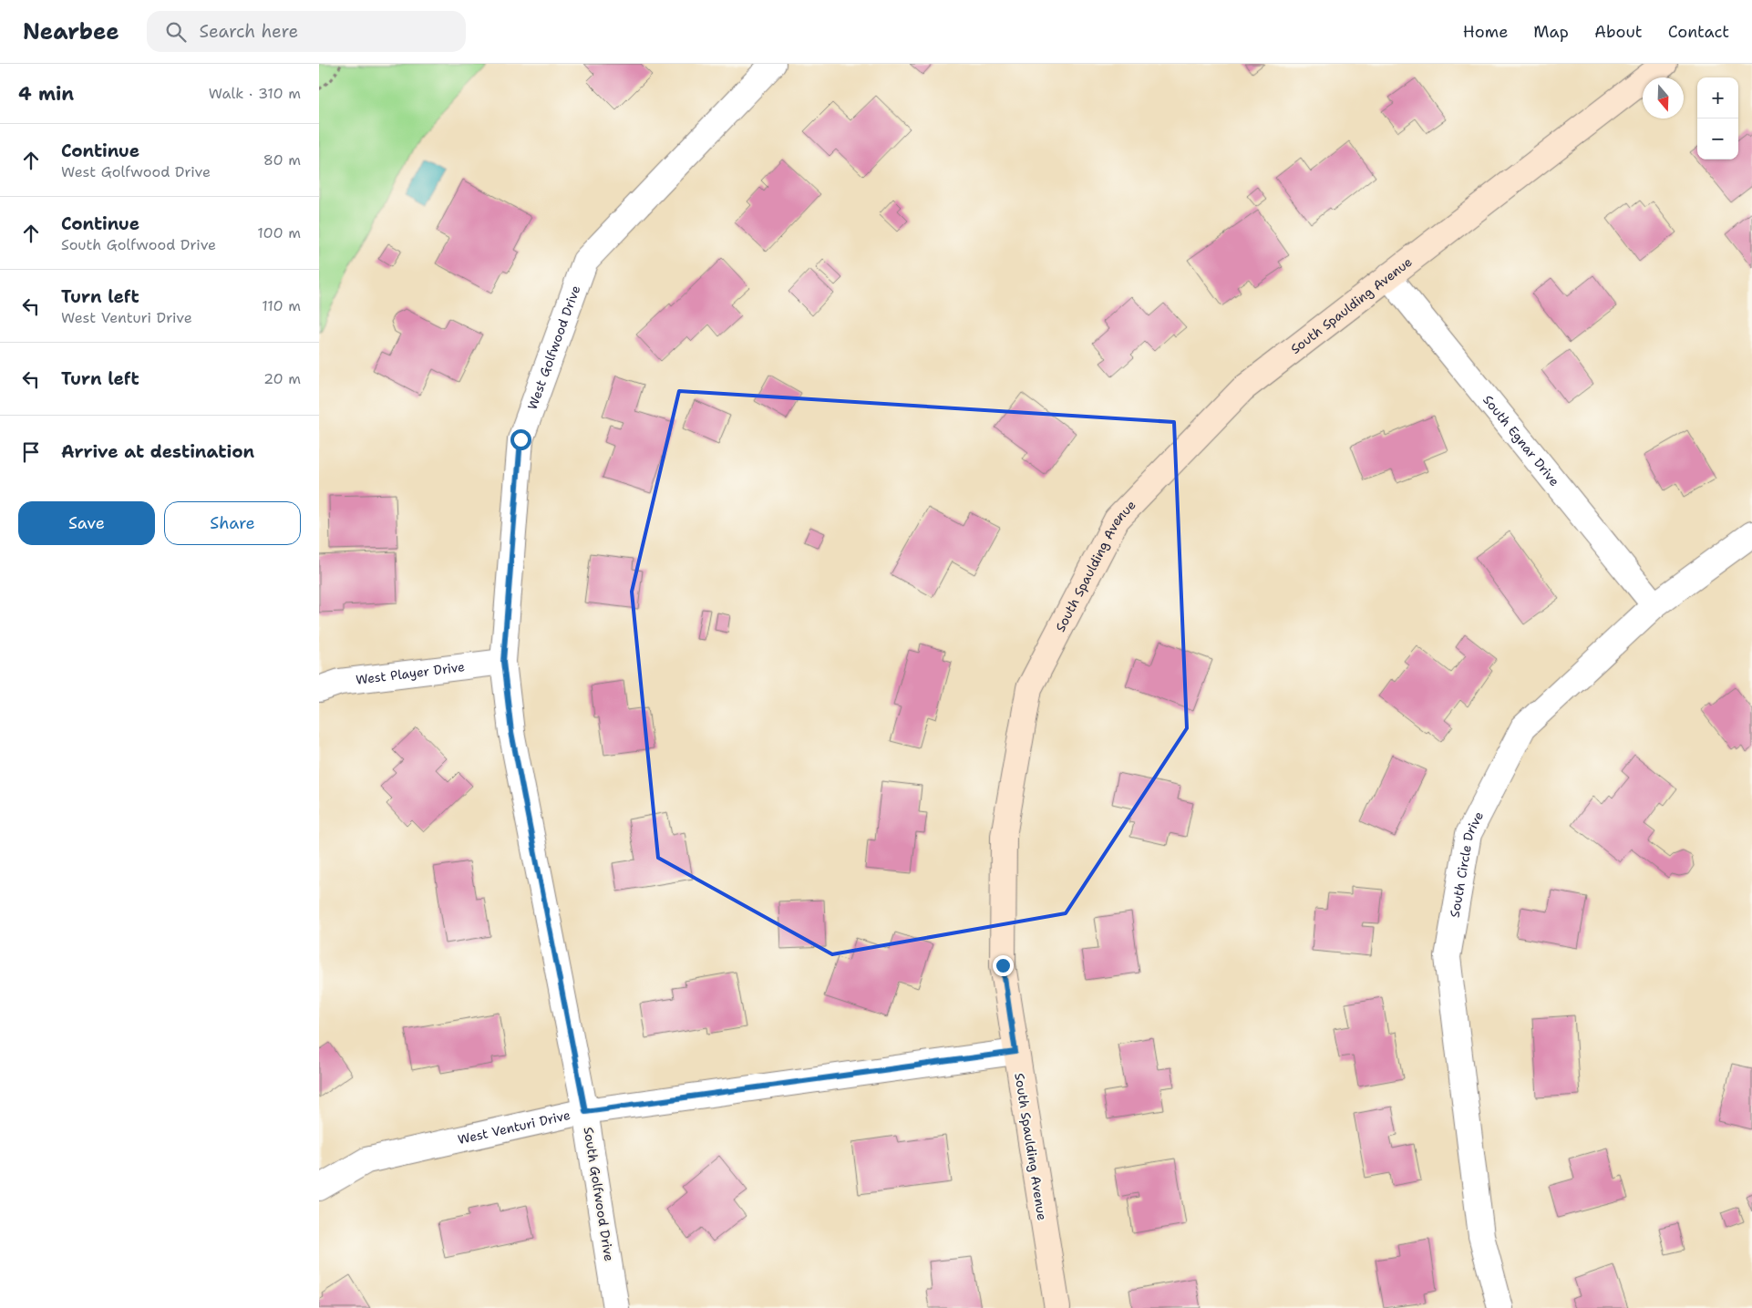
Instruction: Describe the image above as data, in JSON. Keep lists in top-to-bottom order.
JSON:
{
  "streets": {
    "street": [
      "South Spaulding Avenue",
      "West Golfwood Drive",
      "South Egnar Drive",
      "West Player Drive",
      "South Circle Drive",
      "West Venturi Drive",
      "South Golfwood Drive"
    ]
  },
  "crossings": [
    ["South Spaulding Avenue", "South Egnar Drive"],
    ["South Spaulding Avenue", "West Venturi Drive"],
    ["West Golfwood Drive", "West Player Drive"],
    ["West Golfwood Drive", "South Golfwood Drive"],
    ["South Egnar Drive", "South Circle Drive"],
    ["West Venturi Drive", "South Golfwood Drive"]
  ],
  "north": "bottom",
  "page": {
    "header": "Nearbee",
    "search": "Search here",
    "nav": [
      "Home",
      "Map",
      "About",
      "Contact"
    ],
    "heading": ["4 min", "Walk · 310 m"],
    "map_buttons": ["+", "−"],
    "list": [
      ["Continue", "West Golfwood Drive", "80 m"],
      ["Continue", "South Golfwood Drive", "100 m"],
      ["Turn left", "West Venturi Drive", "110 m"],
      ["Turn left", "20 m"],
      "Arrive at destination"
    ],
    "buttons": ["Save", "Share"]
  }
}
